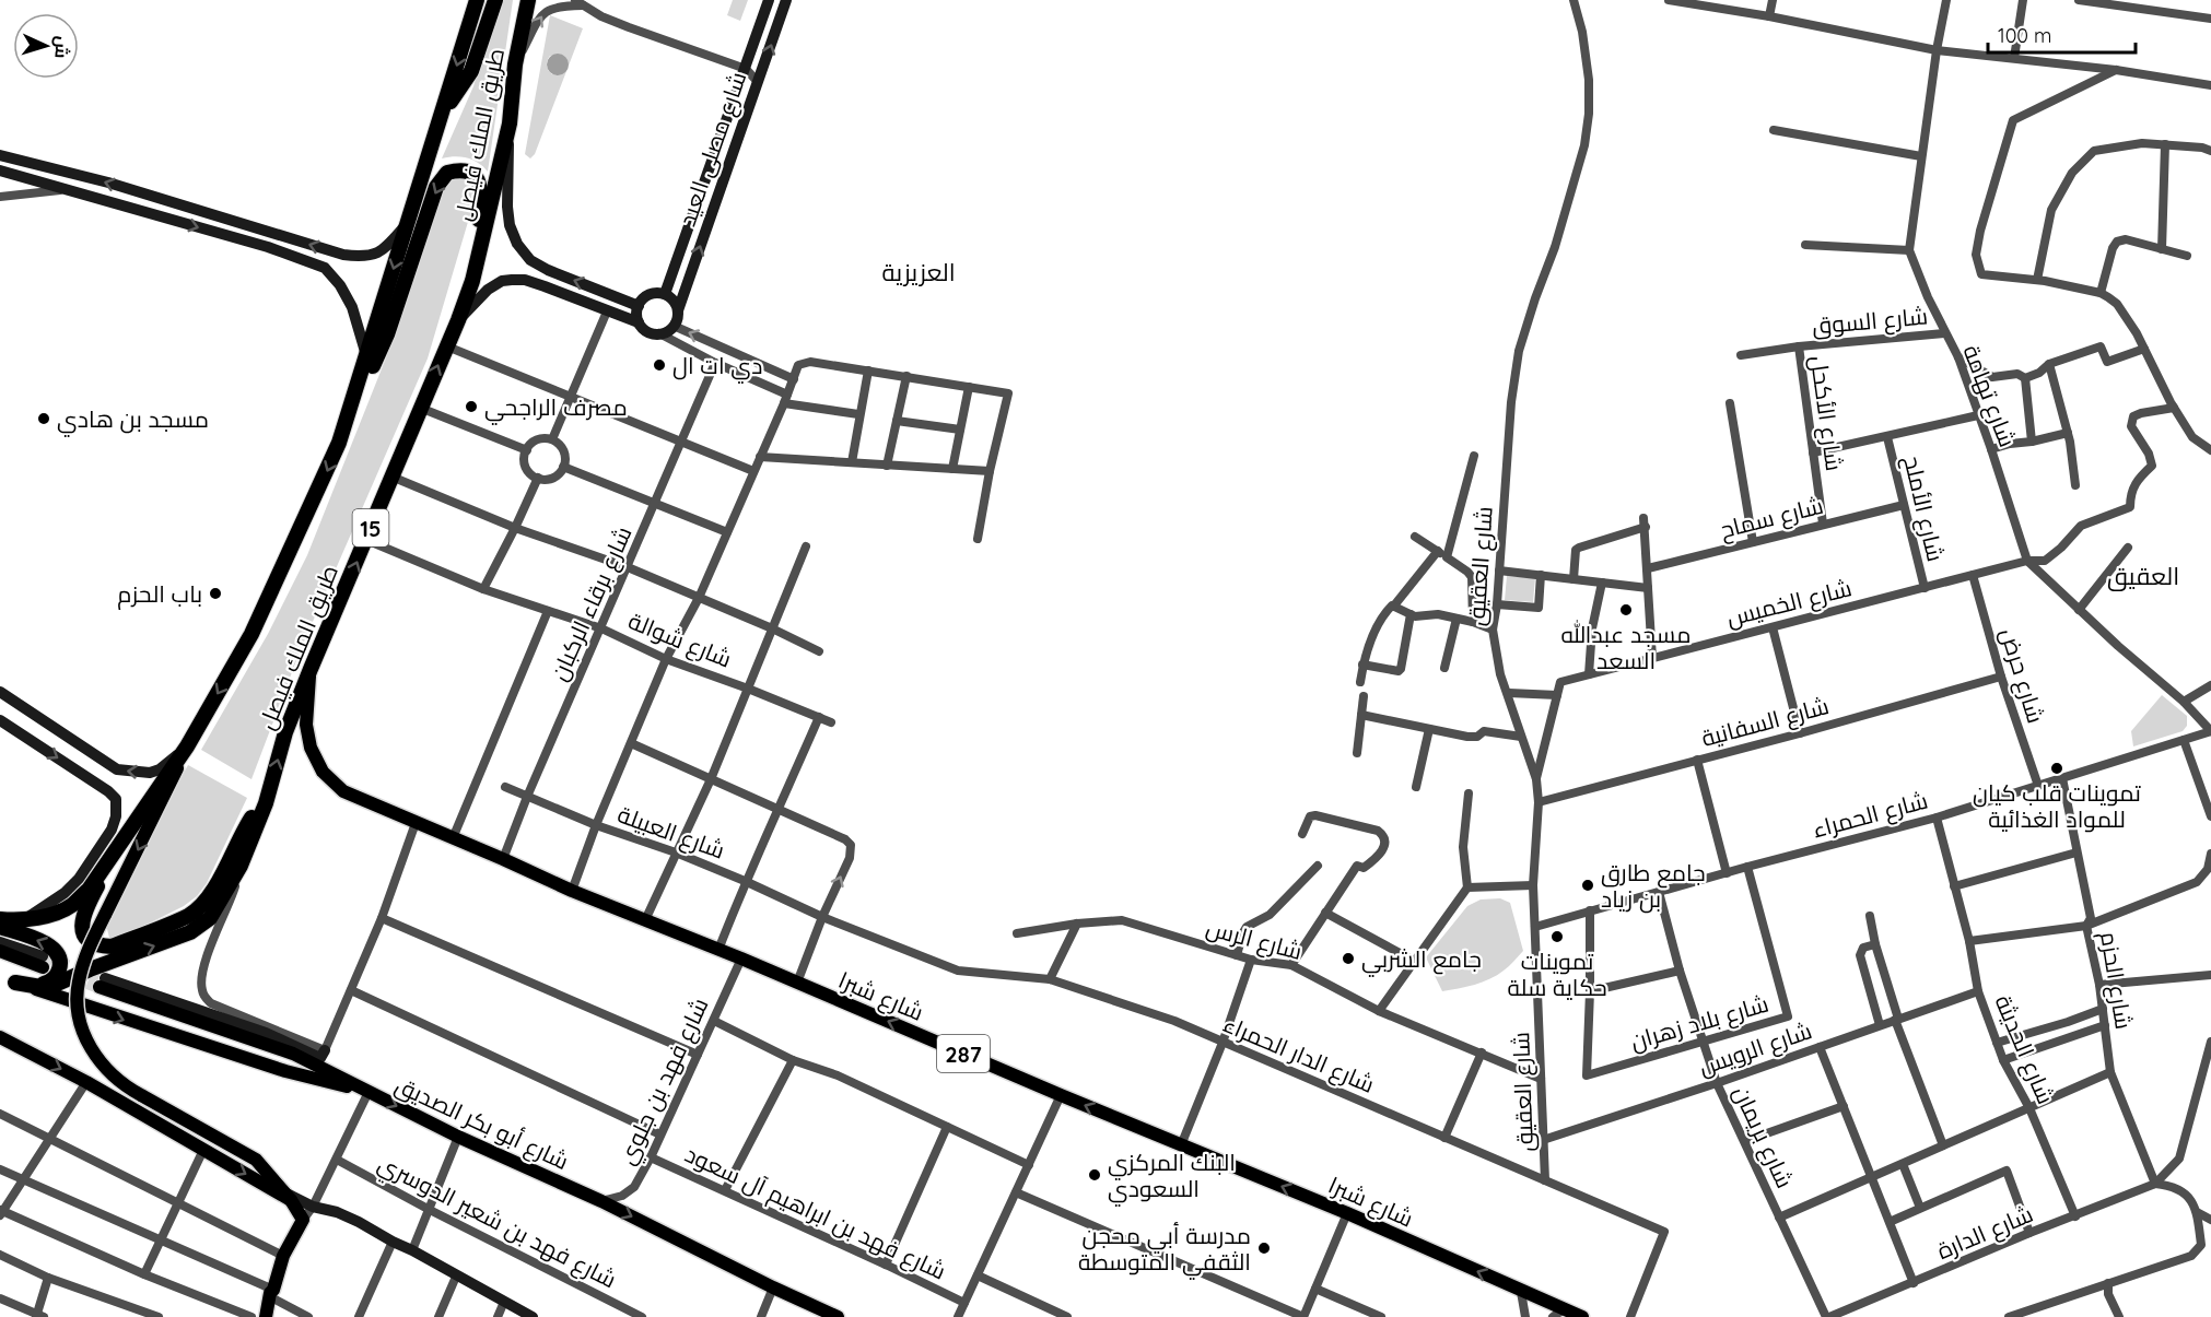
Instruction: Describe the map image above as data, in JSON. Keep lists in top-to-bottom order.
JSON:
{
  "streets": {
    "highway": ["طريق الملك فيصل", "15"],
    "main road": ["شارع شبرا", "287", "شارع أبو بكر الصديق"],
    "street": [
      "شارع مصلى العيد",
      "شارع السوق",
      "شارع تهامة",
      "شارع الأكحل",
      "شارع الأملح",
      "شارع سماح",
      "شارع العقيق",
      "شارع الخميس",
      "شارع برقاء الركبان",
      "شارع شوالة",
      "شارع حرض",
      "شارع السفانية",
      "شارع الحمراء",
      "شارع العبيلة",
      "شارع الرس",
      "شارع الحزم",
      "شارع بلاد زهران",
      "شارع الرويس",
      "شارع الحديثة",
      "شارع الدار الحمراء",
      "شارع فهد بن جلوي",
      "شارع بريمان",
      "شارع فهد بن ابراهيم آل سعود",
      "شارع فهد بن شعير الدوسري",
      "شارع الدارة"
    ]
  },
  "crossings": [
    ["طريق الملك فيصل", "شارع شوالة"],
    ["طريق الملك فيصل", "شارع شبرا"],
    ["شارع السوق", "شارع تهامة"],
    ["شارع السوق", "شارع الأكحل"],
    ["شارع تهامة", "شارع الخميس"],
    ["شارع تهامة", "شارع الحمراء"],
    ["شارع الأكحل", "شارع سماح"],
    ["شارع الأملح", "شارع سماح"],
    ["شارع الأملح", "شارع الخميس"],
    ["شارع العقيق", "شارع السفانية"],
    ["شارع العقيق", "شارع الحمراء"],
    ["شارع العقيق", "شارع الرس"],
    ["شارع العقيق", "شارع الرويس"],
    ["شارع العقيق", "شارع الدار الحمراء"],
    ["شارع الخميس", "شارع حرض"],
    ["شارع برقاء الركبان", "شارع شوالة"],
    ["شارع برقاء الركبان", "شارع العبيلة"],
    ["شارع برقاء الركبان", "شارع شبرا"],
    ["شارع حرض", "شارع السفانية"],
    ["شارع حرض", "شارع الحمراء"],
    ["شارع الحمراء", "شارع الحزم"],
    ["شارع الحمراء", "شارع بلاد زهران"],
    ["شارع الحمراء", "شارع الحديثة"],
    ["شارع الحمراء", "شارع بريمان"],
    ["شارع العبيلة", "شارع الدار الحمراء"],
    ["شارع الحزم", "شارع الدارة"],
    ["شارع شبرا", "شارع فهد بن جلوي"],
    ["شارع بلاد زهران", "شارع بريمان"],
    ["شارع الرويس", "شارع الحديثة"],
    ["شارع الرويس", "شارع بريمان"],
    ["شارع الحديثة", "شارع الدارة"],
    ["شارع فهد بن جلوي", "شارع أبو بكر الصديق"],
    ["شارع فهد بن جلوي", "شارع فهد بن ابراهيم آل سعود"],
    ["شارع بريمان", "شارع الدارة"]
  ],
  "one_way": ["شارع شبرا", "شارع أبو بكر الصديق"],
  "districts": ["العزيزية", "العقيق"],
  "places": [
    "دي ات ال",
    "مصرف الراجحي",
    "مسجد بن هادي",
    "باب الحزم",
    "مسجد عبدالله السعد",
    "تموينات قلب كيان للمواد الغذائية",
    "جامع طارق بن زياد",
    "تموينات حكاية سلة",
    "جامع الشربي",
    "البنك المركزي السعودي",
    "مدرسة أبي محجن الثقفي المتوسطة"
  ],
  "scale_bar": "100 m",
  "north": "right"
}
